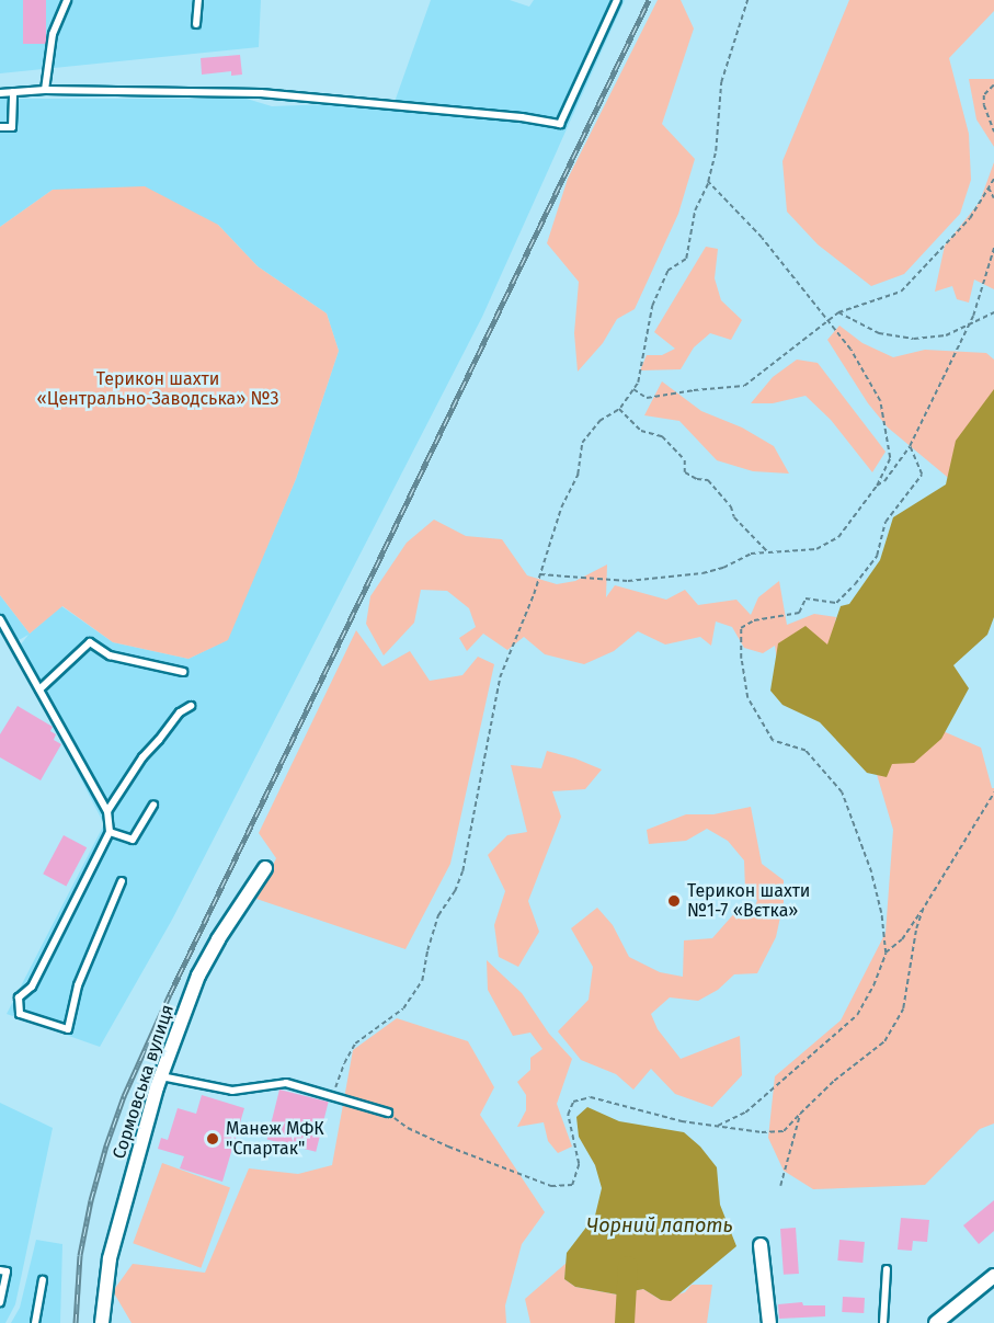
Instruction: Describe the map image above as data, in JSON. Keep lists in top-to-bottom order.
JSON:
{
  "streets": {
    "street": ["Сормовська вулиця"]
  },
  "water": ["Чорний лапоть"],
  "parks": ["Терикон шахти «Центрально-Заводська» №3"],
  "places": ["Терикон шахти №1-7 «Вєтка»", "Манеж МФК \"Спартак\""]
}
